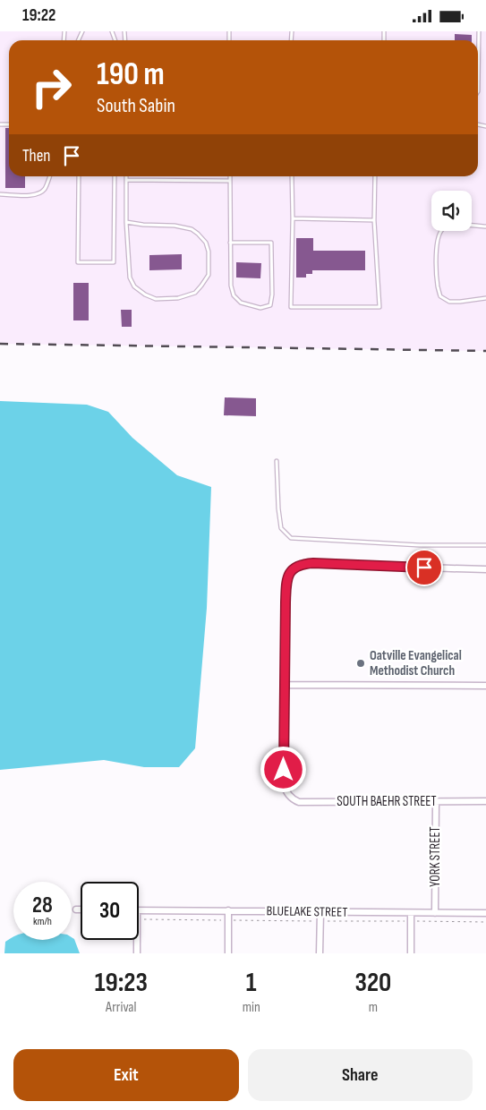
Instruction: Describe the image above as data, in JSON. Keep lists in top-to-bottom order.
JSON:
{
  "streets": {
    "street": ["SOUTH BAEHR STREET", "YORK STREET", "BLUELAKE STREET"]
  },
  "crossings": [
    ["SOUTH BAEHR STREET", "YORK STREET"],
    ["YORK STREET", "BLUELAKE STREET"]
  ],
  "places": ["Oatville Evangelical Methodist Church"],
  "page": {
    "status": "19:22",
    "turn": ["190 m", "South Sabin"],
    "then": "Then",
    "speed": "28 km/h",
    "limit": "30",
    "eta": [
      "19:23",
      "Arrival",
      "1",
      "min",
      "320",
      "m"
    ],
    "buttons": ["Exit", "Share"]
  }
}
